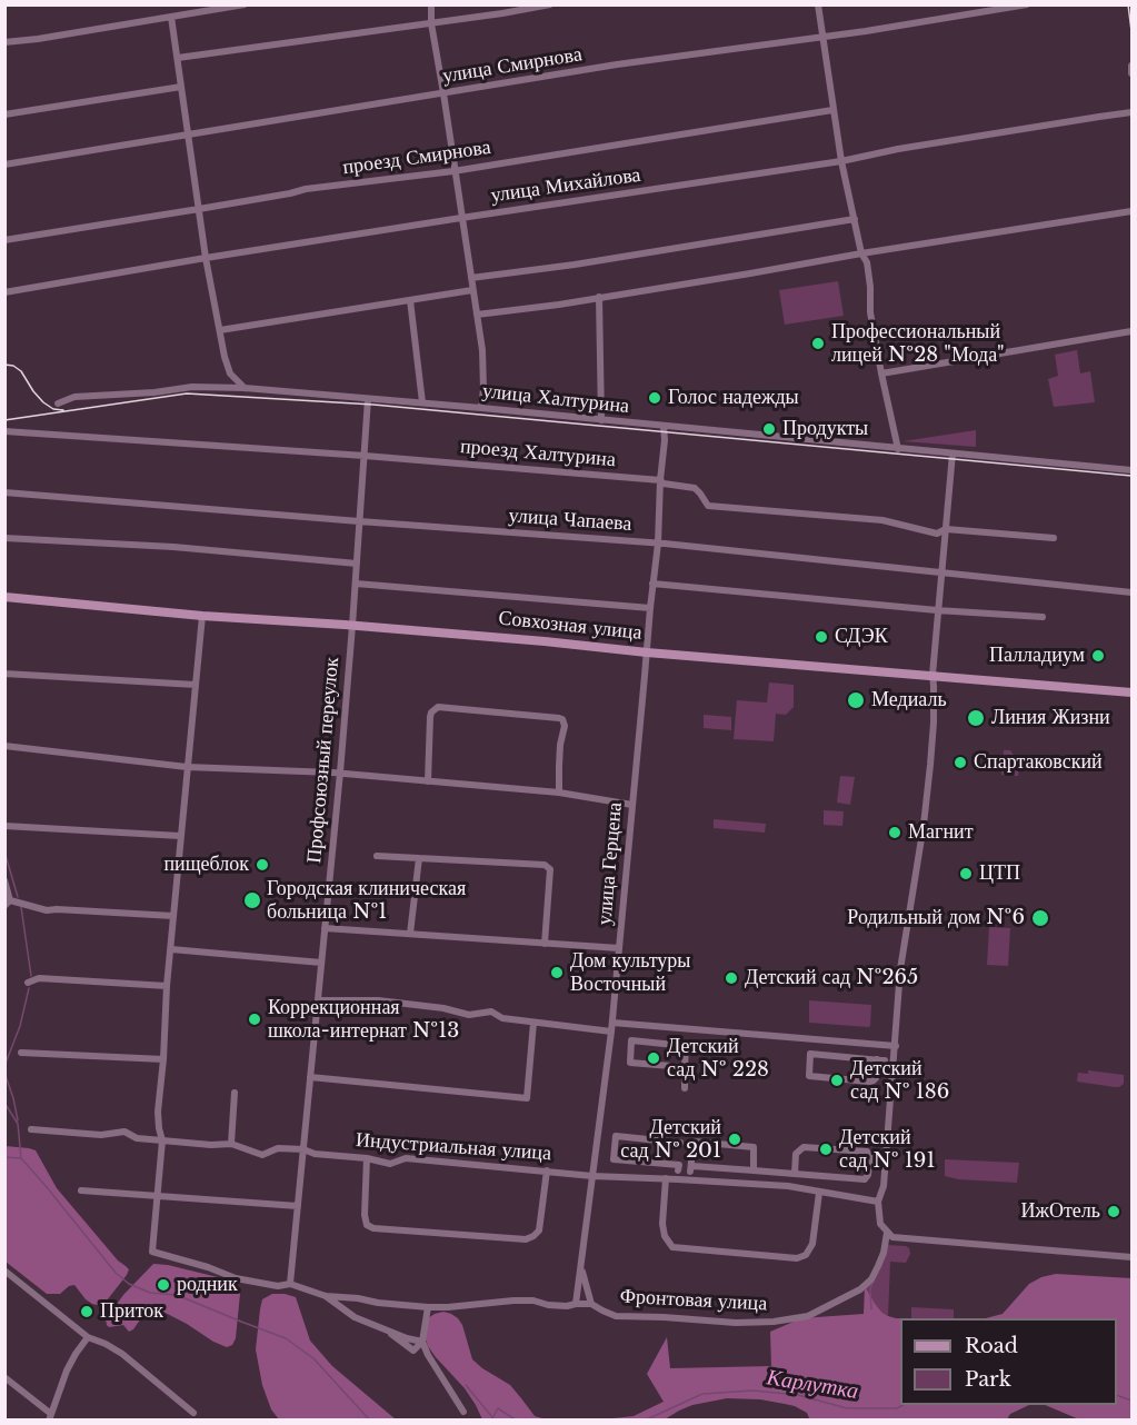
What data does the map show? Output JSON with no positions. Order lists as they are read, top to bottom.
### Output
{
  "streets": {
    "street": [
      "улица Смирнова",
      "проезд Смирнова",
      "улица Михайлова",
      "улица Халтурина",
      "проезд Халтурина",
      "улица Чапаева",
      "Совхозная улица",
      "Профсоюзный переулок",
      "улица Герцена",
      "Индустриальная улица",
      "Фронтовая улица"
    ]
  },
  "crossings": [
    ["улица Халтурина", "Профсоюзный переулок"],
    ["улица Халтурина", "улица Герцена"],
    ["проезд Халтурина", "Профсоюзный переулок"],
    ["проезд Халтурина", "улица Герцена"],
    ["улица Чапаева", "Профсоюзный переулок"],
    ["улица Чапаева", "улица Герцена"],
    ["Совхозная улица", "Профсоюзный переулок"],
    ["Совхозная улица", "улица Герцена"],
    ["Профсоюзный переулок", "Индустриальная улица"],
    ["Профсоюзный переулок", "Фронтовая улица"],
    ["улица Герцена", "Индустриальная улица"],
    ["улица Герцена", "Фронтовая улица"]
  ],
  "water": ["Карлутка"],
  "places": [
    "Профессиональный лицей №28 \"Мода\"",
    "Голос надежды",
    "Продукты",
    "СДЭК",
    "Палладиум",
    "Медиаль",
    "Линия Жизни",
    "Спартаковский",
    "Магнит",
    "пищеблок",
    "ЦТП",
    "Городская клиническая больница №1",
    "Родильный дом №6",
    "Дом культуры Восточный",
    "Детский сад №265",
    "Коррекционная школа-интернат №13",
    "Детский сад № 228",
    "Детский сад № 186",
    "Детский сад № 201",
    "Детский сад № 191",
    "ИжОтель",
    "родник",
    "Приток"
  ],
  "legend": ["Road", "Park"]
}
